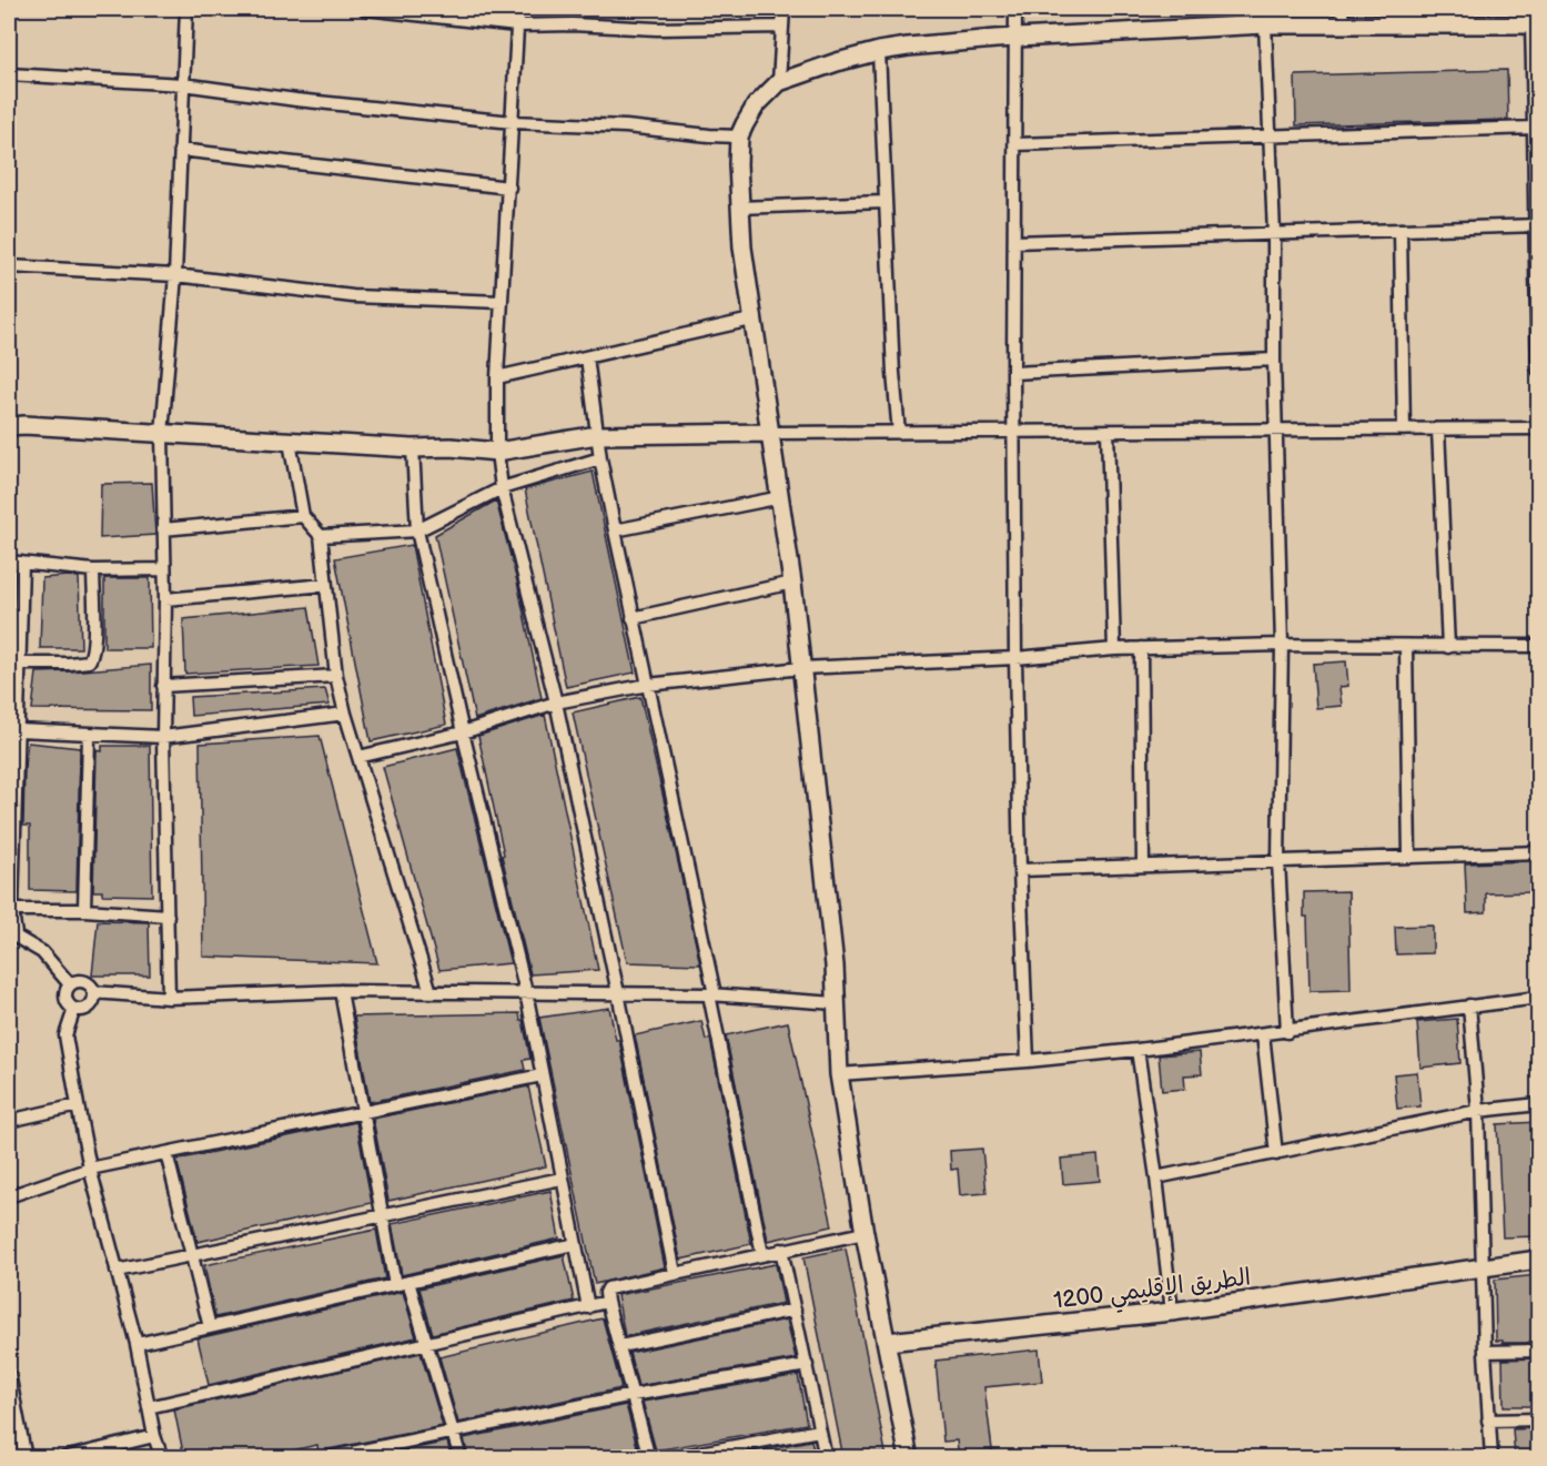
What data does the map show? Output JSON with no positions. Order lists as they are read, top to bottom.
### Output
{
  "streets": {
    "street": ["الطريق الإقليمي 1200"]
  }
}
